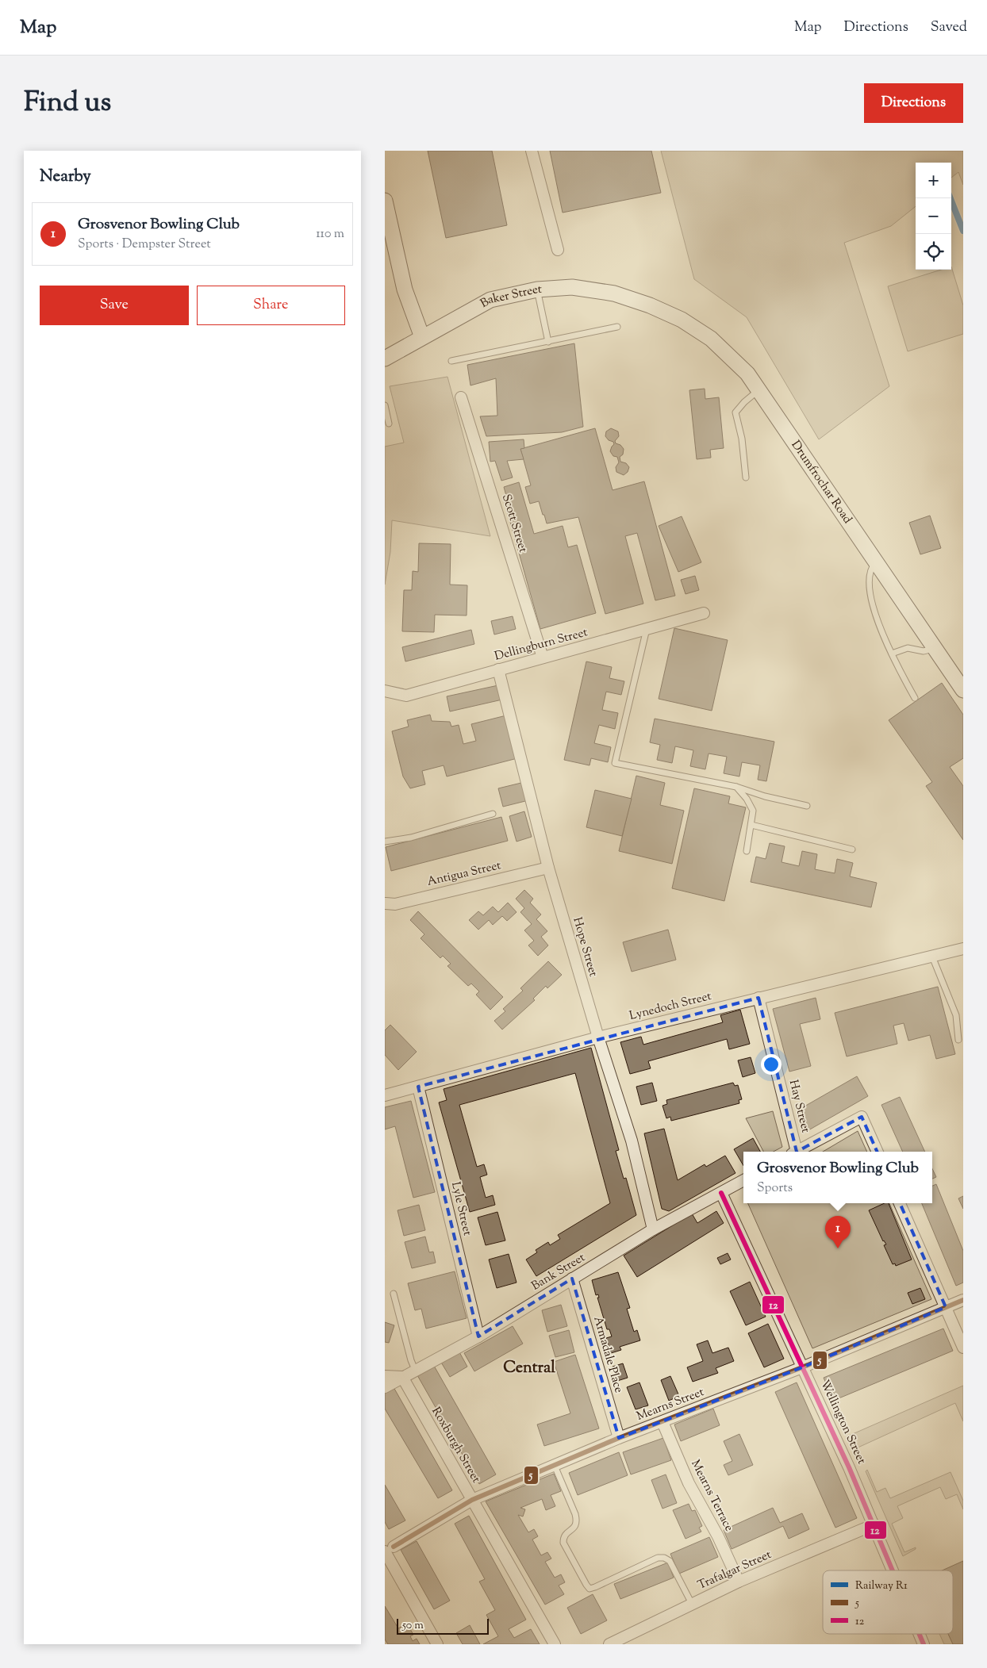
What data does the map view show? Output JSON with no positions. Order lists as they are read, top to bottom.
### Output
{
  "streets": {
    "main road": ["Baker Street", "Drumfrochar Road"],
    "street": [
      "Scott Street",
      "Dellingburn Street",
      "Antigua Street",
      "Hope Street",
      "Lynedoch Street",
      "Hay Street",
      "Lyle Street",
      "Bank Street",
      "Armadale Place",
      "Mearns Street",
      "Wellington Street",
      "Roxburgh Street",
      "Mearns Terrace",
      "Trafalgar Street"
    ]
  },
  "crossings": [
    ["Baker Street", "Drumfrochar Road"],
    ["Scott Street", "Dellingburn Street"],
    ["Dellingburn Street", "Hope Street"],
    ["Antigua Street", "Hope Street"],
    ["Hope Street", "Lynedoch Street"],
    ["Hope Street", "Bank Street"],
    ["Lynedoch Street", "Hay Street"],
    ["Lynedoch Street", "Lyle Street"],
    ["Lyle Street", "Bank Street"],
    ["Bank Street", "Armadale Place"],
    ["Bank Street", "Wellington Street"],
    ["Bank Street", "Roxburgh Street"],
    ["Armadale Place", "Mearns Street"],
    ["Mearns Street", "Wellington Street"],
    ["Mearns Street", "Roxburgh Street"],
    ["Mearns Street", "Mearns Terrace"],
    ["Wellington Street", "Trafalgar Street"],
    ["Mearns Terrace", "Trafalgar Street"]
  ],
  "districts": ["Central"],
  "lines": ["rail line R1", "transit line 12", "transit line 5"],
  "legend": ["Railway R1", "5", "12"],
  "scale_bar": "50 m",
  "page": {
    "header": "Map",
    "nav": ["Map", "Directions", "Saved"],
    "title": "Find us",
    "buttons": [
      "Directions",
      ["Save", "Share"]
    ],
    "heading": "Nearby",
    "map_buttons": ["+", "−"],
    "list": [
      {
        "mark": "1",
        "name": "Grosvenor Bowling Club",
        "note": "Sports · Dempster Street",
        "value": "110 m"
      }
    ],
    "popup": ["Grosvenor Bowling Club", "Sports"],
    "pins": "1",
    "scale": "50 m"
  }
}
